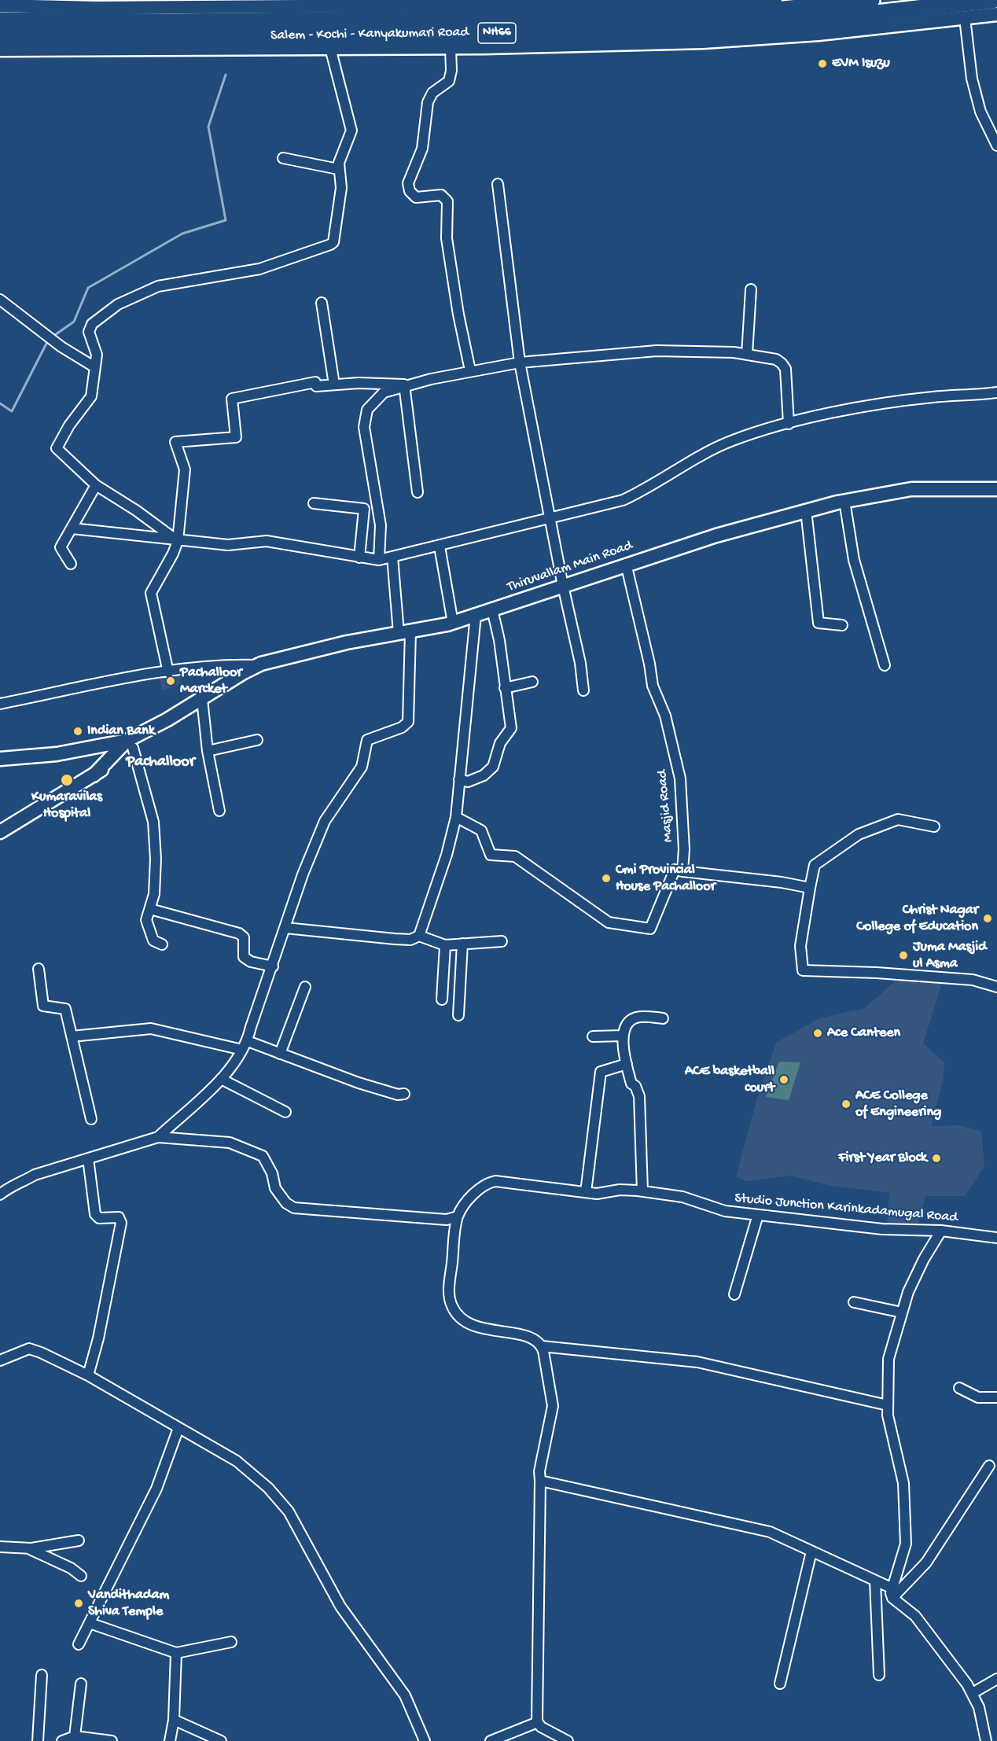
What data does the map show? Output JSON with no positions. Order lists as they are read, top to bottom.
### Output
{
  "streets": {
    "highway": ["NH66", "Salem - Kochi - Kanyakumari Road"],
    "street": ["Thiruvallam Main Road", "Masjid Road", "Studio Junction Karinkadamugal Road"]
  },
  "crossings": [
    ["Thiruvallam Main Road", "Masjid Road"]
  ],
  "districts": ["Pachalloor"],
  "places": [
    "EVM Isuzu",
    "Pachalloor Marcket",
    "Indian Bank",
    "Kumaravilas Hospital",
    "Cmi Provincial House Pachalloor",
    "Christ Nagar College of Education",
    "Juma Masjid ul Asma",
    "Ace Canteen",
    "ACE basketball court",
    "ACE College of Engineering",
    "First Year Block",
    "Vandithadam Shiva Temple"
  ]
}
